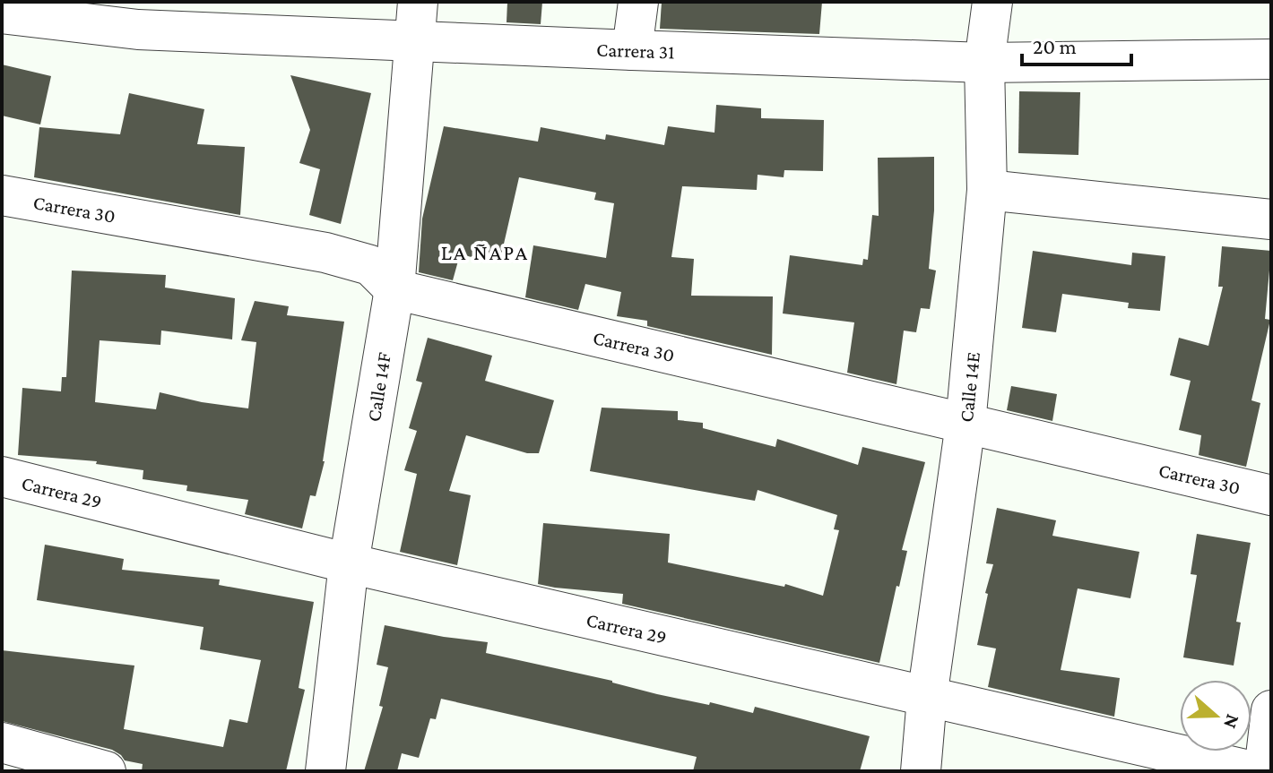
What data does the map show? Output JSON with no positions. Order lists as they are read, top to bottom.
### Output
{
  "streets": {
    "street": [
      "Carrera 31",
      "Carrera 30",
      "Calle 14F",
      "Calle 14E",
      "Carrera 29"
    ]
  },
  "crossings": [
    ["Carrera 31", "Calle 14F"],
    ["Carrera 31", "Calle 14E"],
    ["Carrera 30", "Calle 14F"],
    ["Carrera 30", "Calle 14E"],
    ["Calle 14F", "Carrera 29"],
    ["Calle 14E", "Carrera 29"]
  ],
  "districts": ["LA ÑAPA"],
  "scale_bar": "20 m",
  "north": "right"
}
